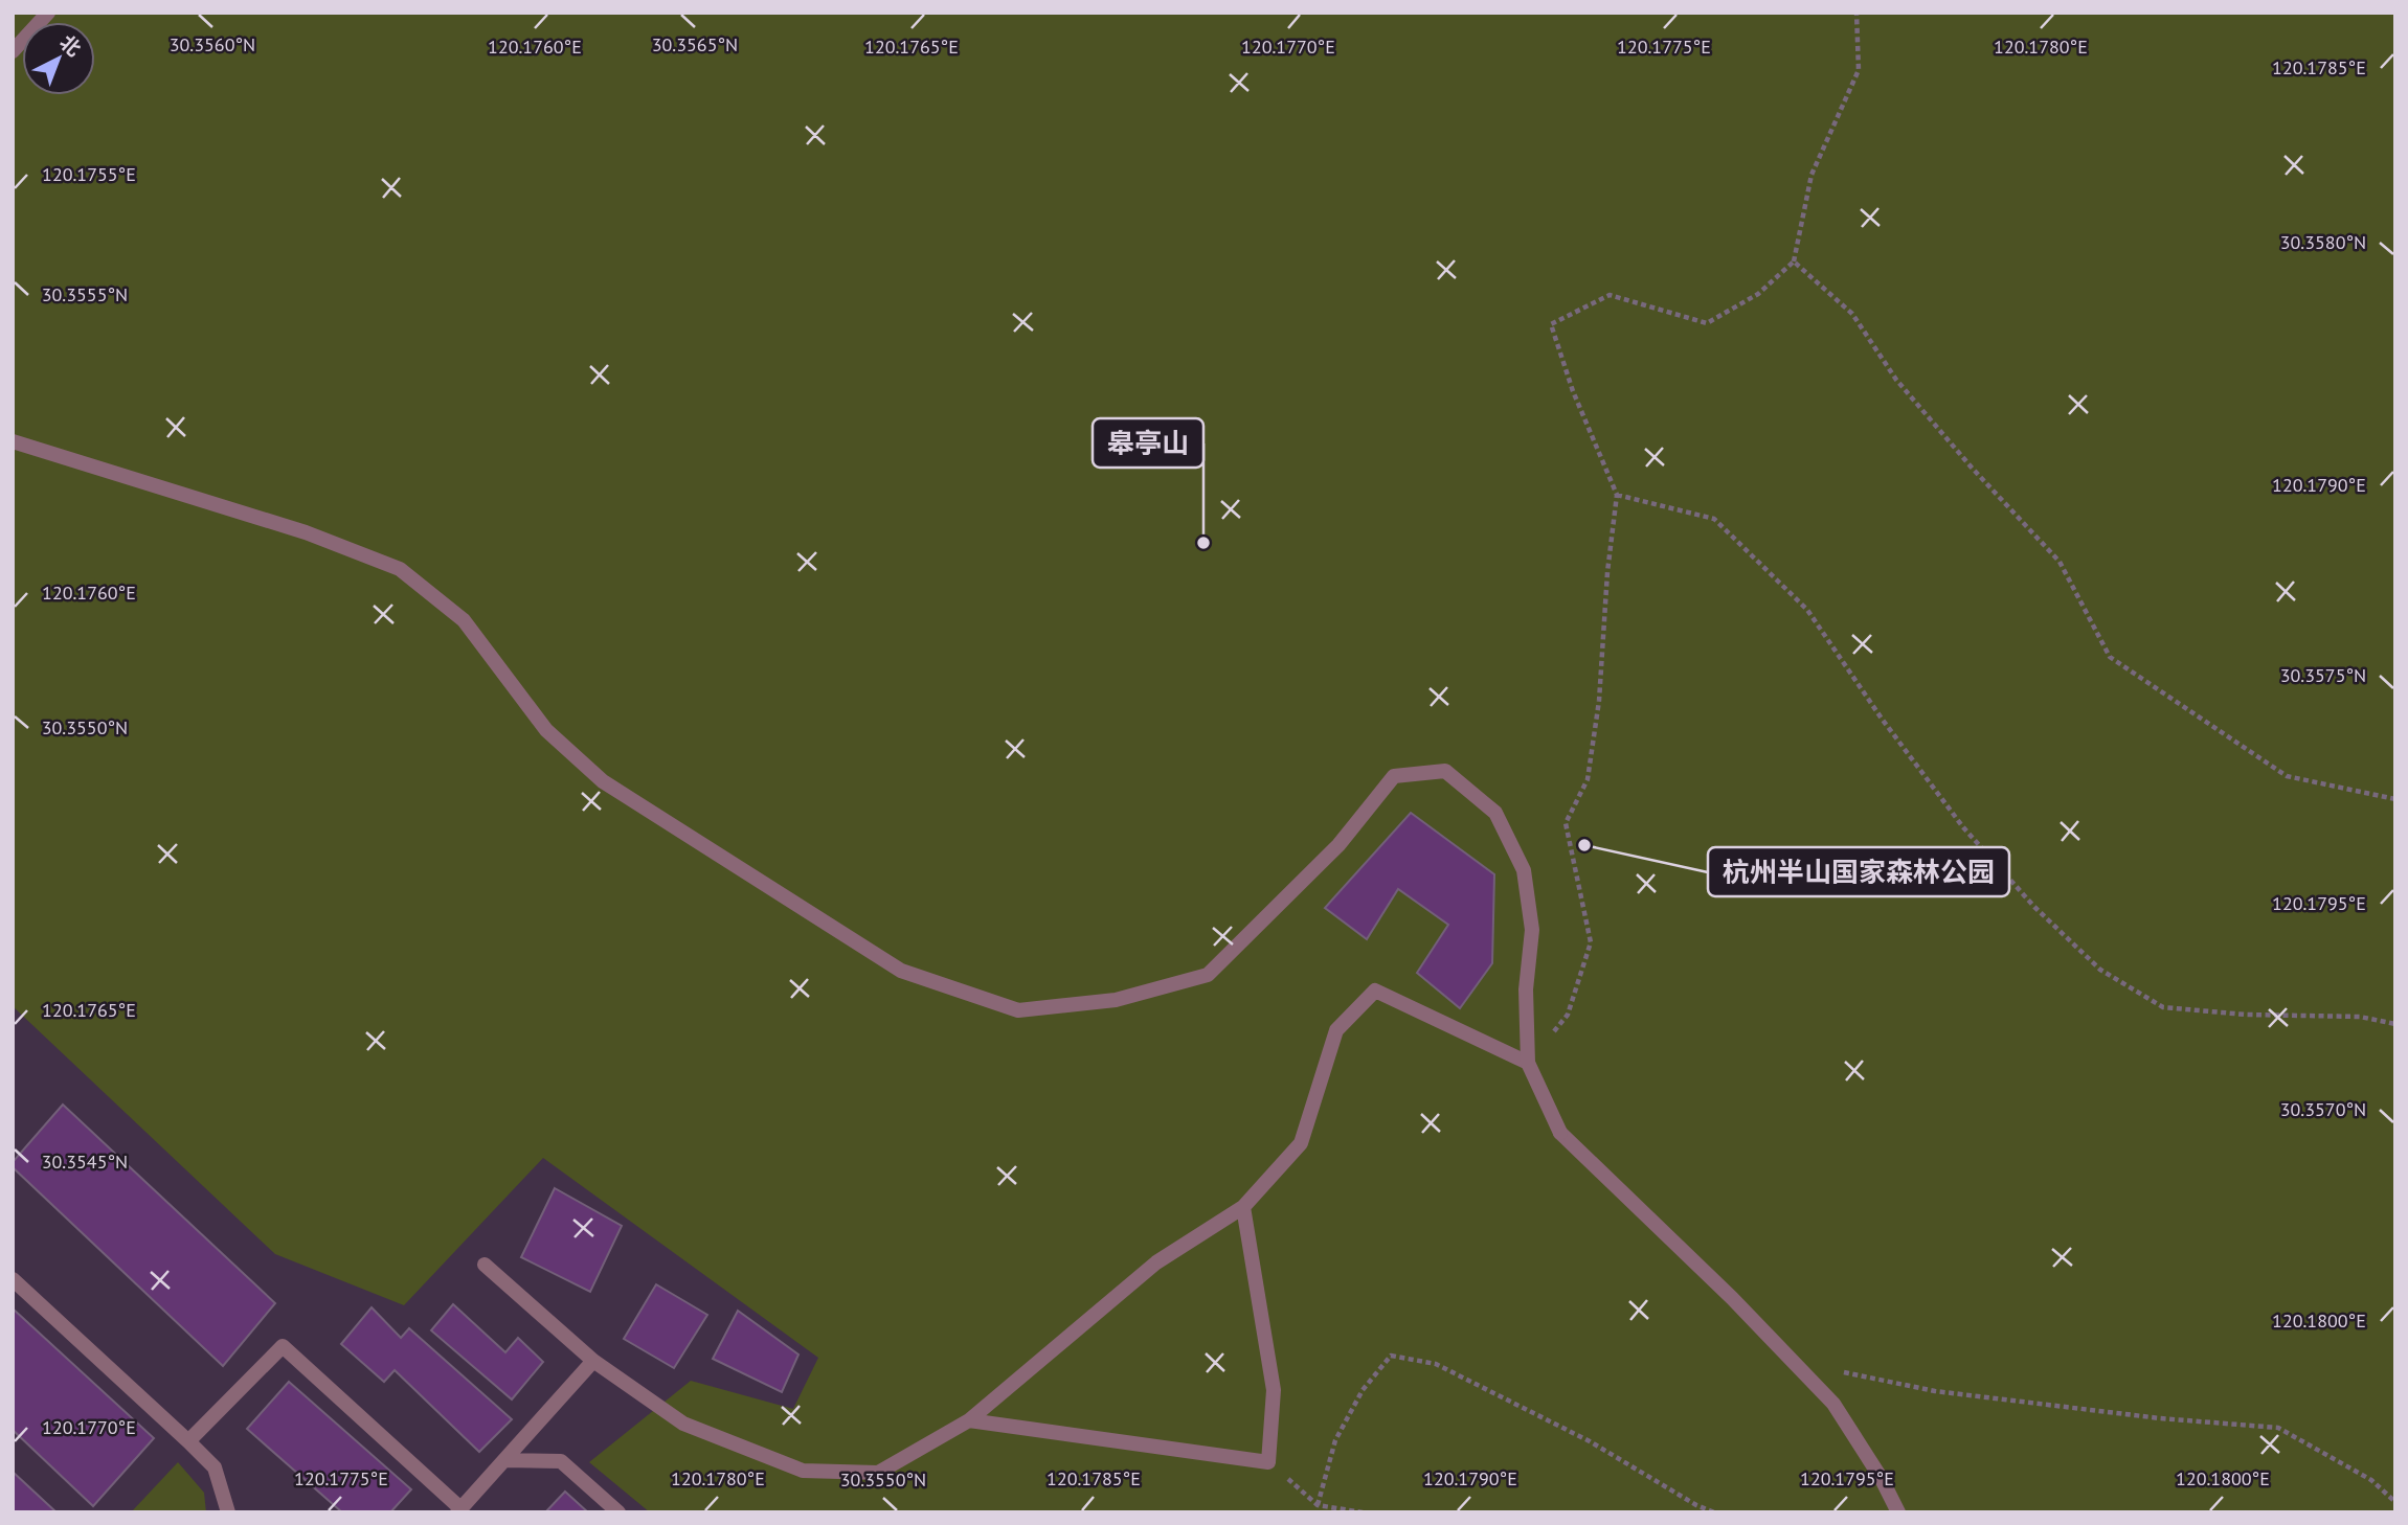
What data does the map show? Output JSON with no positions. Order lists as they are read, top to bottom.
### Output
{
  "places": ["皋亭山", "杭州半山国家森林公园"],
  "north": "top right",
  "coordinates": [
    "30.3560°N",
    "30.3565°N",
    "120.1760°E",
    "120.1765°E",
    "120.1770°E",
    "120.1775°E",
    "120.1780°E",
    "120.1785°E",
    "120.1755°E",
    "30.3580°N",
    "30.3555°N",
    "120.1790°E",
    "30.3575°N",
    "30.3550°N",
    "120.1795°E",
    "30.3570°N",
    "30.3545°N",
    "120.1800°E"
  ]
}
